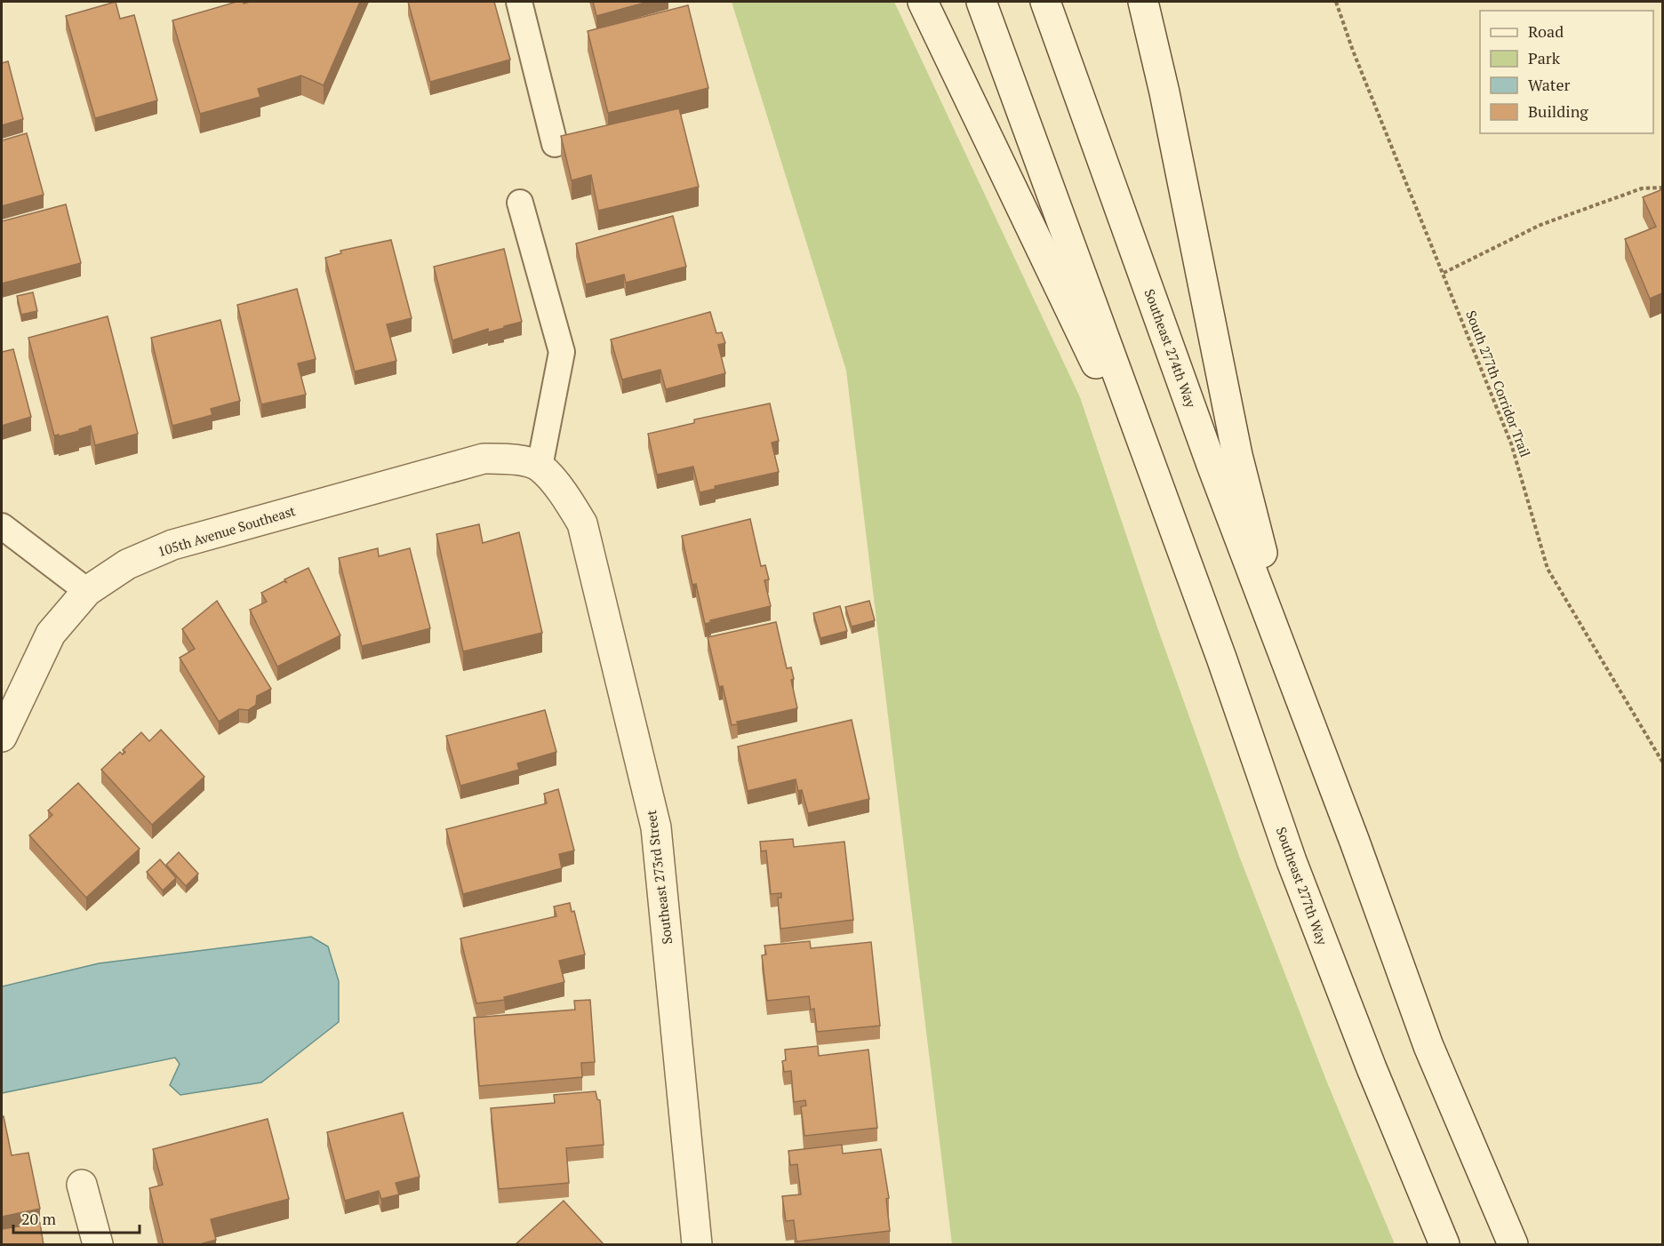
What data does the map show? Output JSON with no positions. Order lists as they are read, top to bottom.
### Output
{
  "streets": {
    "main road": [
      "Southeast 274th Way",
      "105th Avenue Southeast",
      "Southeast 273rd Street",
      "Southeast 277th Way"
    ],
    "path": ["South 277th Corridor Trail"]
  },
  "crossings": [
    ["105th Avenue Southeast", "Southeast 273rd Street"]
  ],
  "legend": [
    "Road",
    "Park",
    "Water",
    "Building"
  ],
  "scale_bar": "20 m"
}
